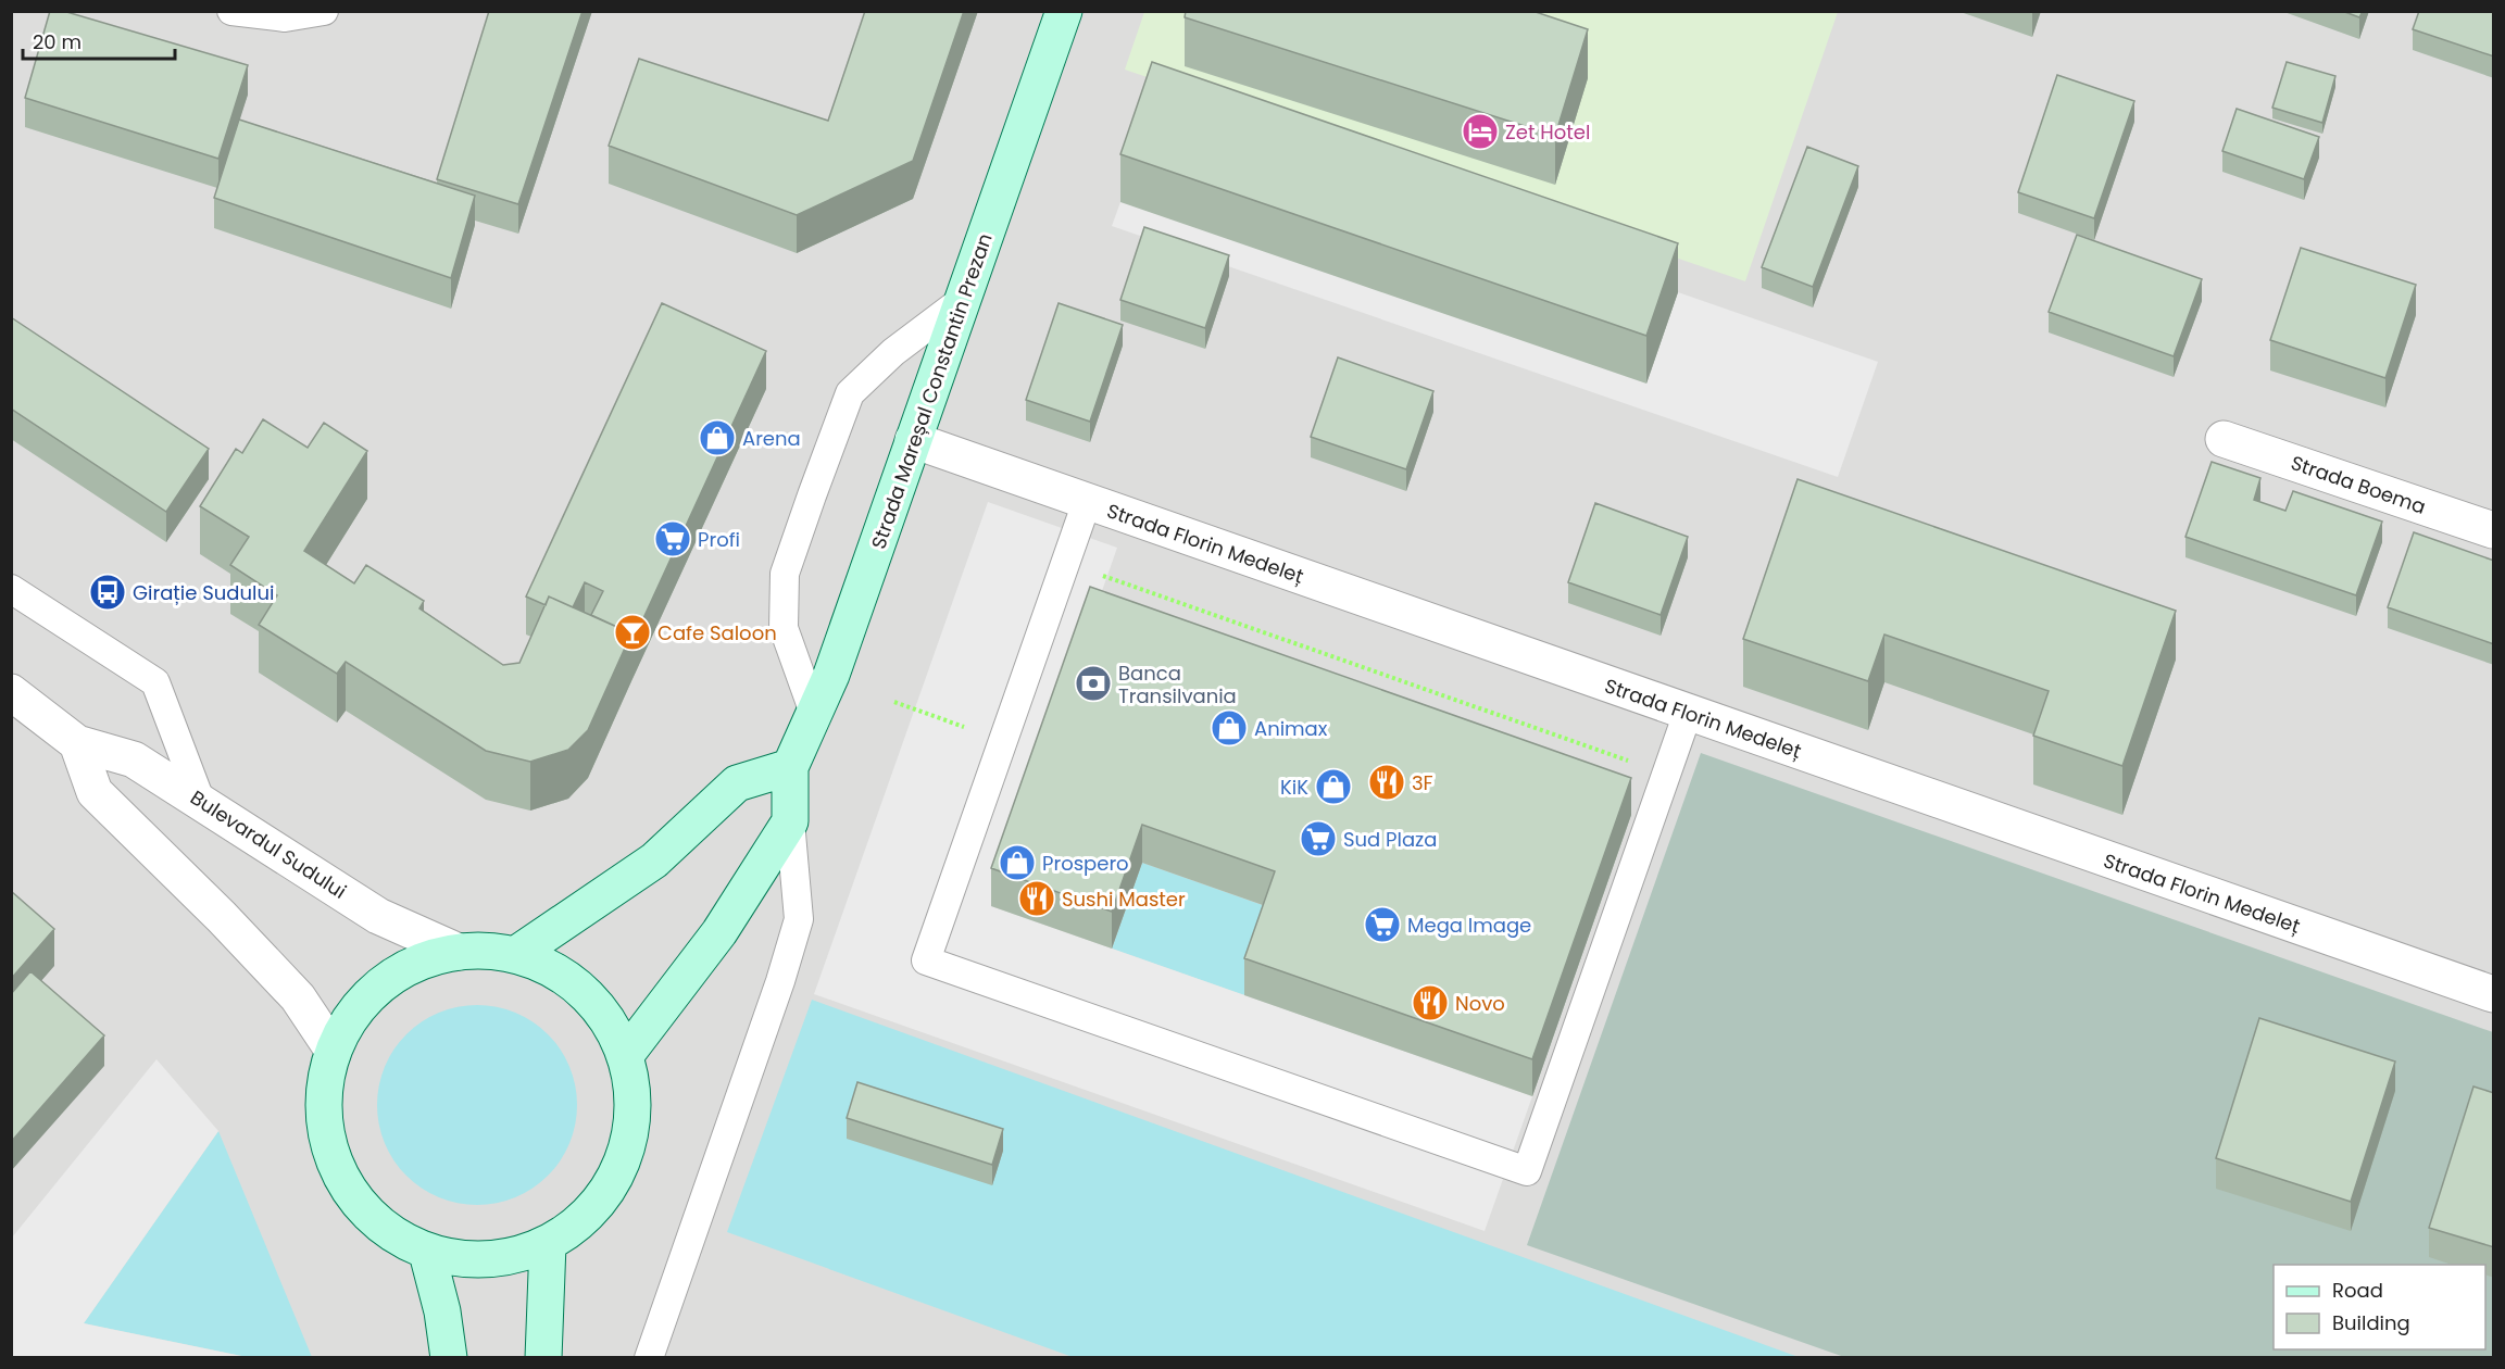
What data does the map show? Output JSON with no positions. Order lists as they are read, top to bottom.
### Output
{
  "streets": {
    "main road": ["Strada Mareșal Constantin Prezan"],
    "street": ["Strada Boema", "Strada Florin Medeleț", "Bulevardul Sudului"]
  },
  "crossings": [
    ["Strada Mareșal Constantin Prezan", "Strada Florin Medeleț"]
  ],
  "places": {
    "hotel": ["Zet Hotel"],
    "shop": [
      "Arena",
      "Animax",
      "KiK",
      "Prospero"
    ],
    "supermarket": ["Profi", "Sud Plaza", "Mega Image"],
    "bus stop": ["Girație Sudului"],
    "bar": ["Cafe Saloon"],
    "bank": ["Banca Transilvania"],
    "restaurant": ["3F", "Sushi Master", "Novo"]
  },
  "legend": ["Road", "Building"],
  "scale_bar": "20 m"
}
